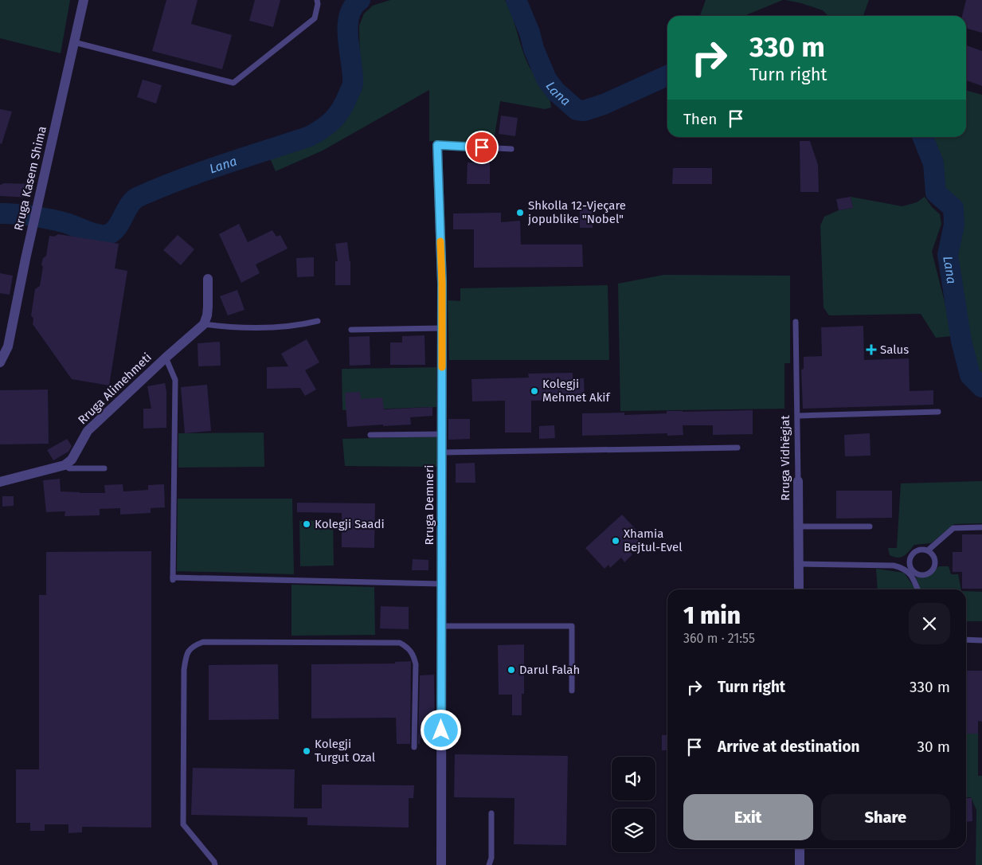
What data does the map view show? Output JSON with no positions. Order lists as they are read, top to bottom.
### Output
{
  "streets": {
    "street": [
      "Rruga Kasem Shima",
      "Rruga Alimehmeti",
      "Rruga Vidhëgjat",
      "Rruga Demneri"
    ]
  },
  "water": ["Lana"],
  "places": {
    "other": [
      "Shkolla 12-Vjeçare jopublike \"Nobel\"",
      "Kolegji Mehmet Akif",
      "Kolegji Saadi",
      "Xhamia Bejtul-Evel",
      "Darul Falah",
      "Kolegji Turgut Ozal"
    ],
    "health": ["Salus"]
  },
  "page": {
    "turn": ["330 m", "Turn right"],
    "then": "Then",
    "heading": ["1 min", "360 m · 21:55"],
    "list": [
      {
        "name": "Turn right",
        "value": "330 m"
      },
      {
        "name": "Arrive at destination",
        "value": "30 m"
      }
    ],
    "buttons": ["Exit", "Share"]
  }
}
